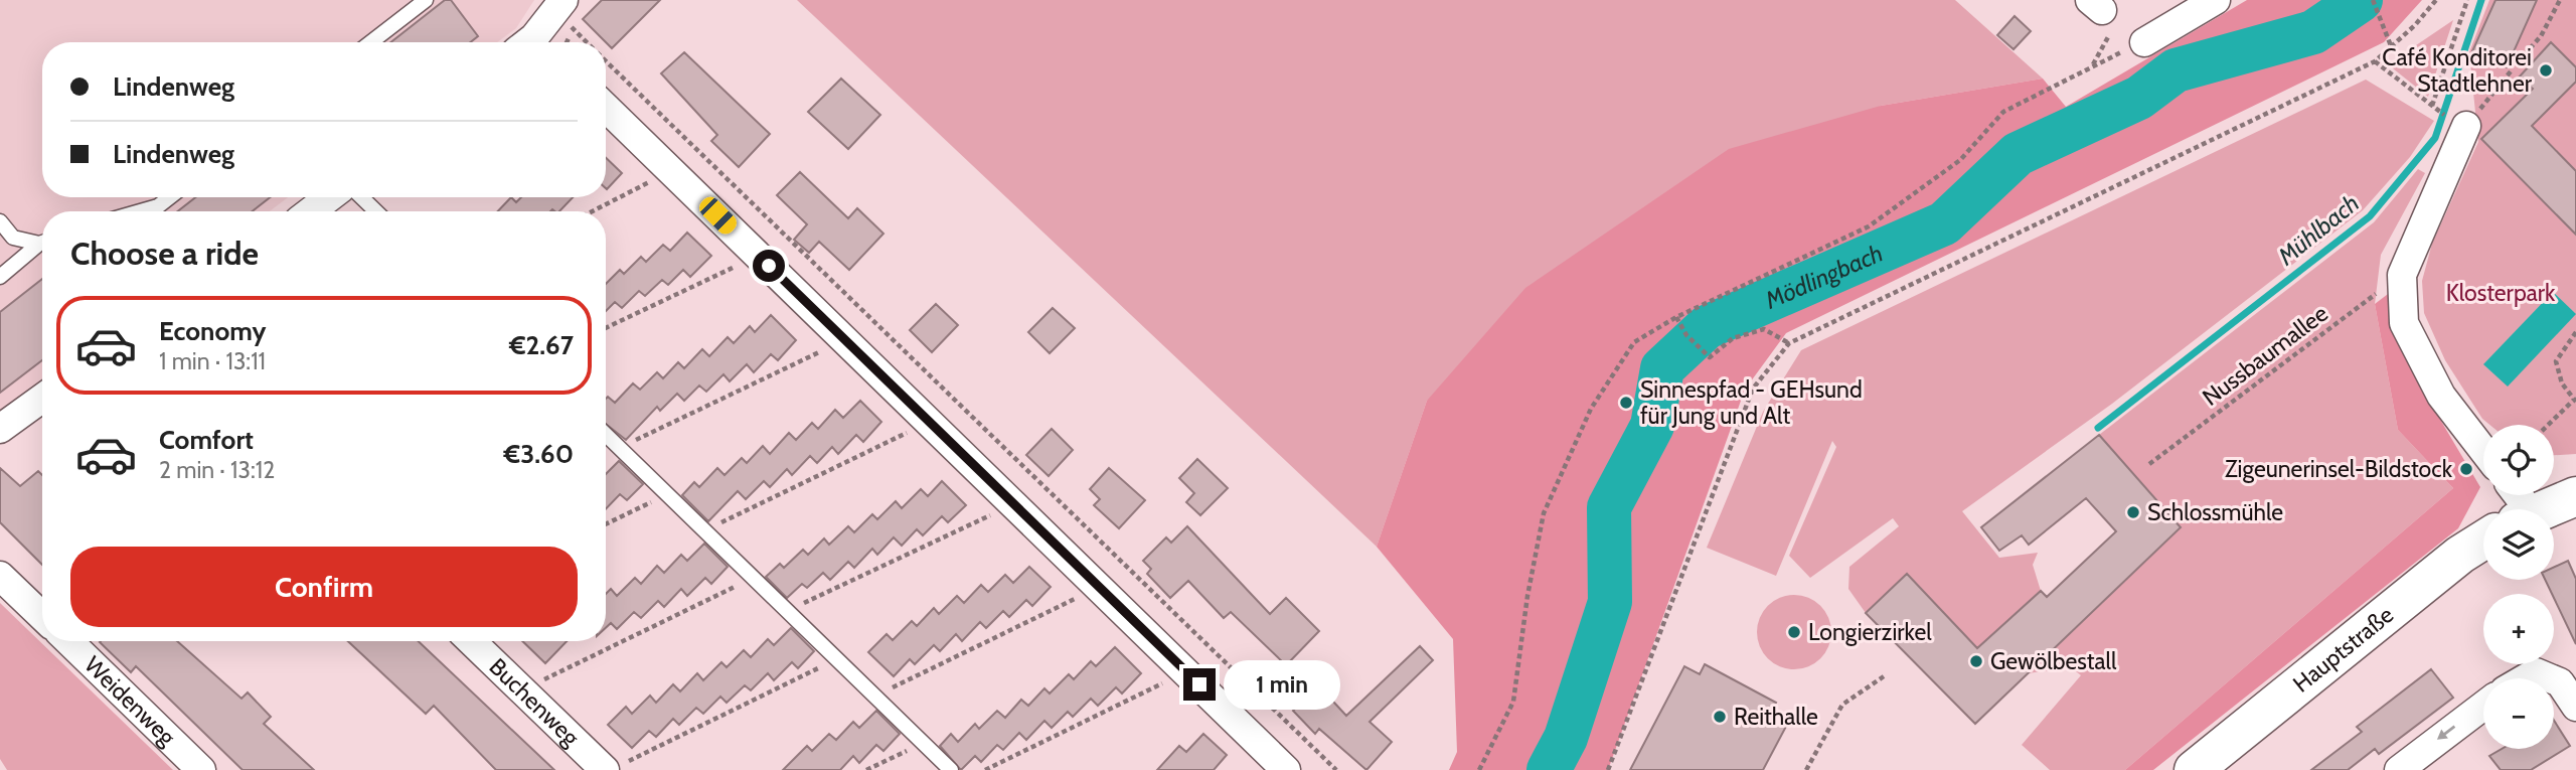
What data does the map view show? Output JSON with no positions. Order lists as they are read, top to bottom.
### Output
{
  "streets": {
    "street": ["Hauptstraße", "Weidenweg", "Buchenweg"],
    "path": ["Nussbaumallee"]
  },
  "water": ["Mühlbach", "Mödlingbach"],
  "parks": ["Klosterpark"],
  "places": [
    "Café Konditorei Stadtlehner",
    "Sinnespfad - GEHsund für Jung und Alt",
    "Zigeunerinsel-Bildstock",
    "Schlossmühle",
    "Longierzirkel",
    "Gewölbestall",
    "Reithalle"
  ],
  "page": {
    "banner": ["Lindenweg", "Lindenweg"],
    "heading": "Choose a ride",
    "list": [
      {
        "name": "Economy",
        "note": "1 min · 13:11",
        "value": "€2.67"
      },
      {
        "name": "Comfort",
        "note": "2 min · 13:12",
        "value": "€3.60"
      }
    ],
    "map_buttons": ["+", "−"],
    "buttons": "Confirm",
    "bubble": "1 min"
  }
}
